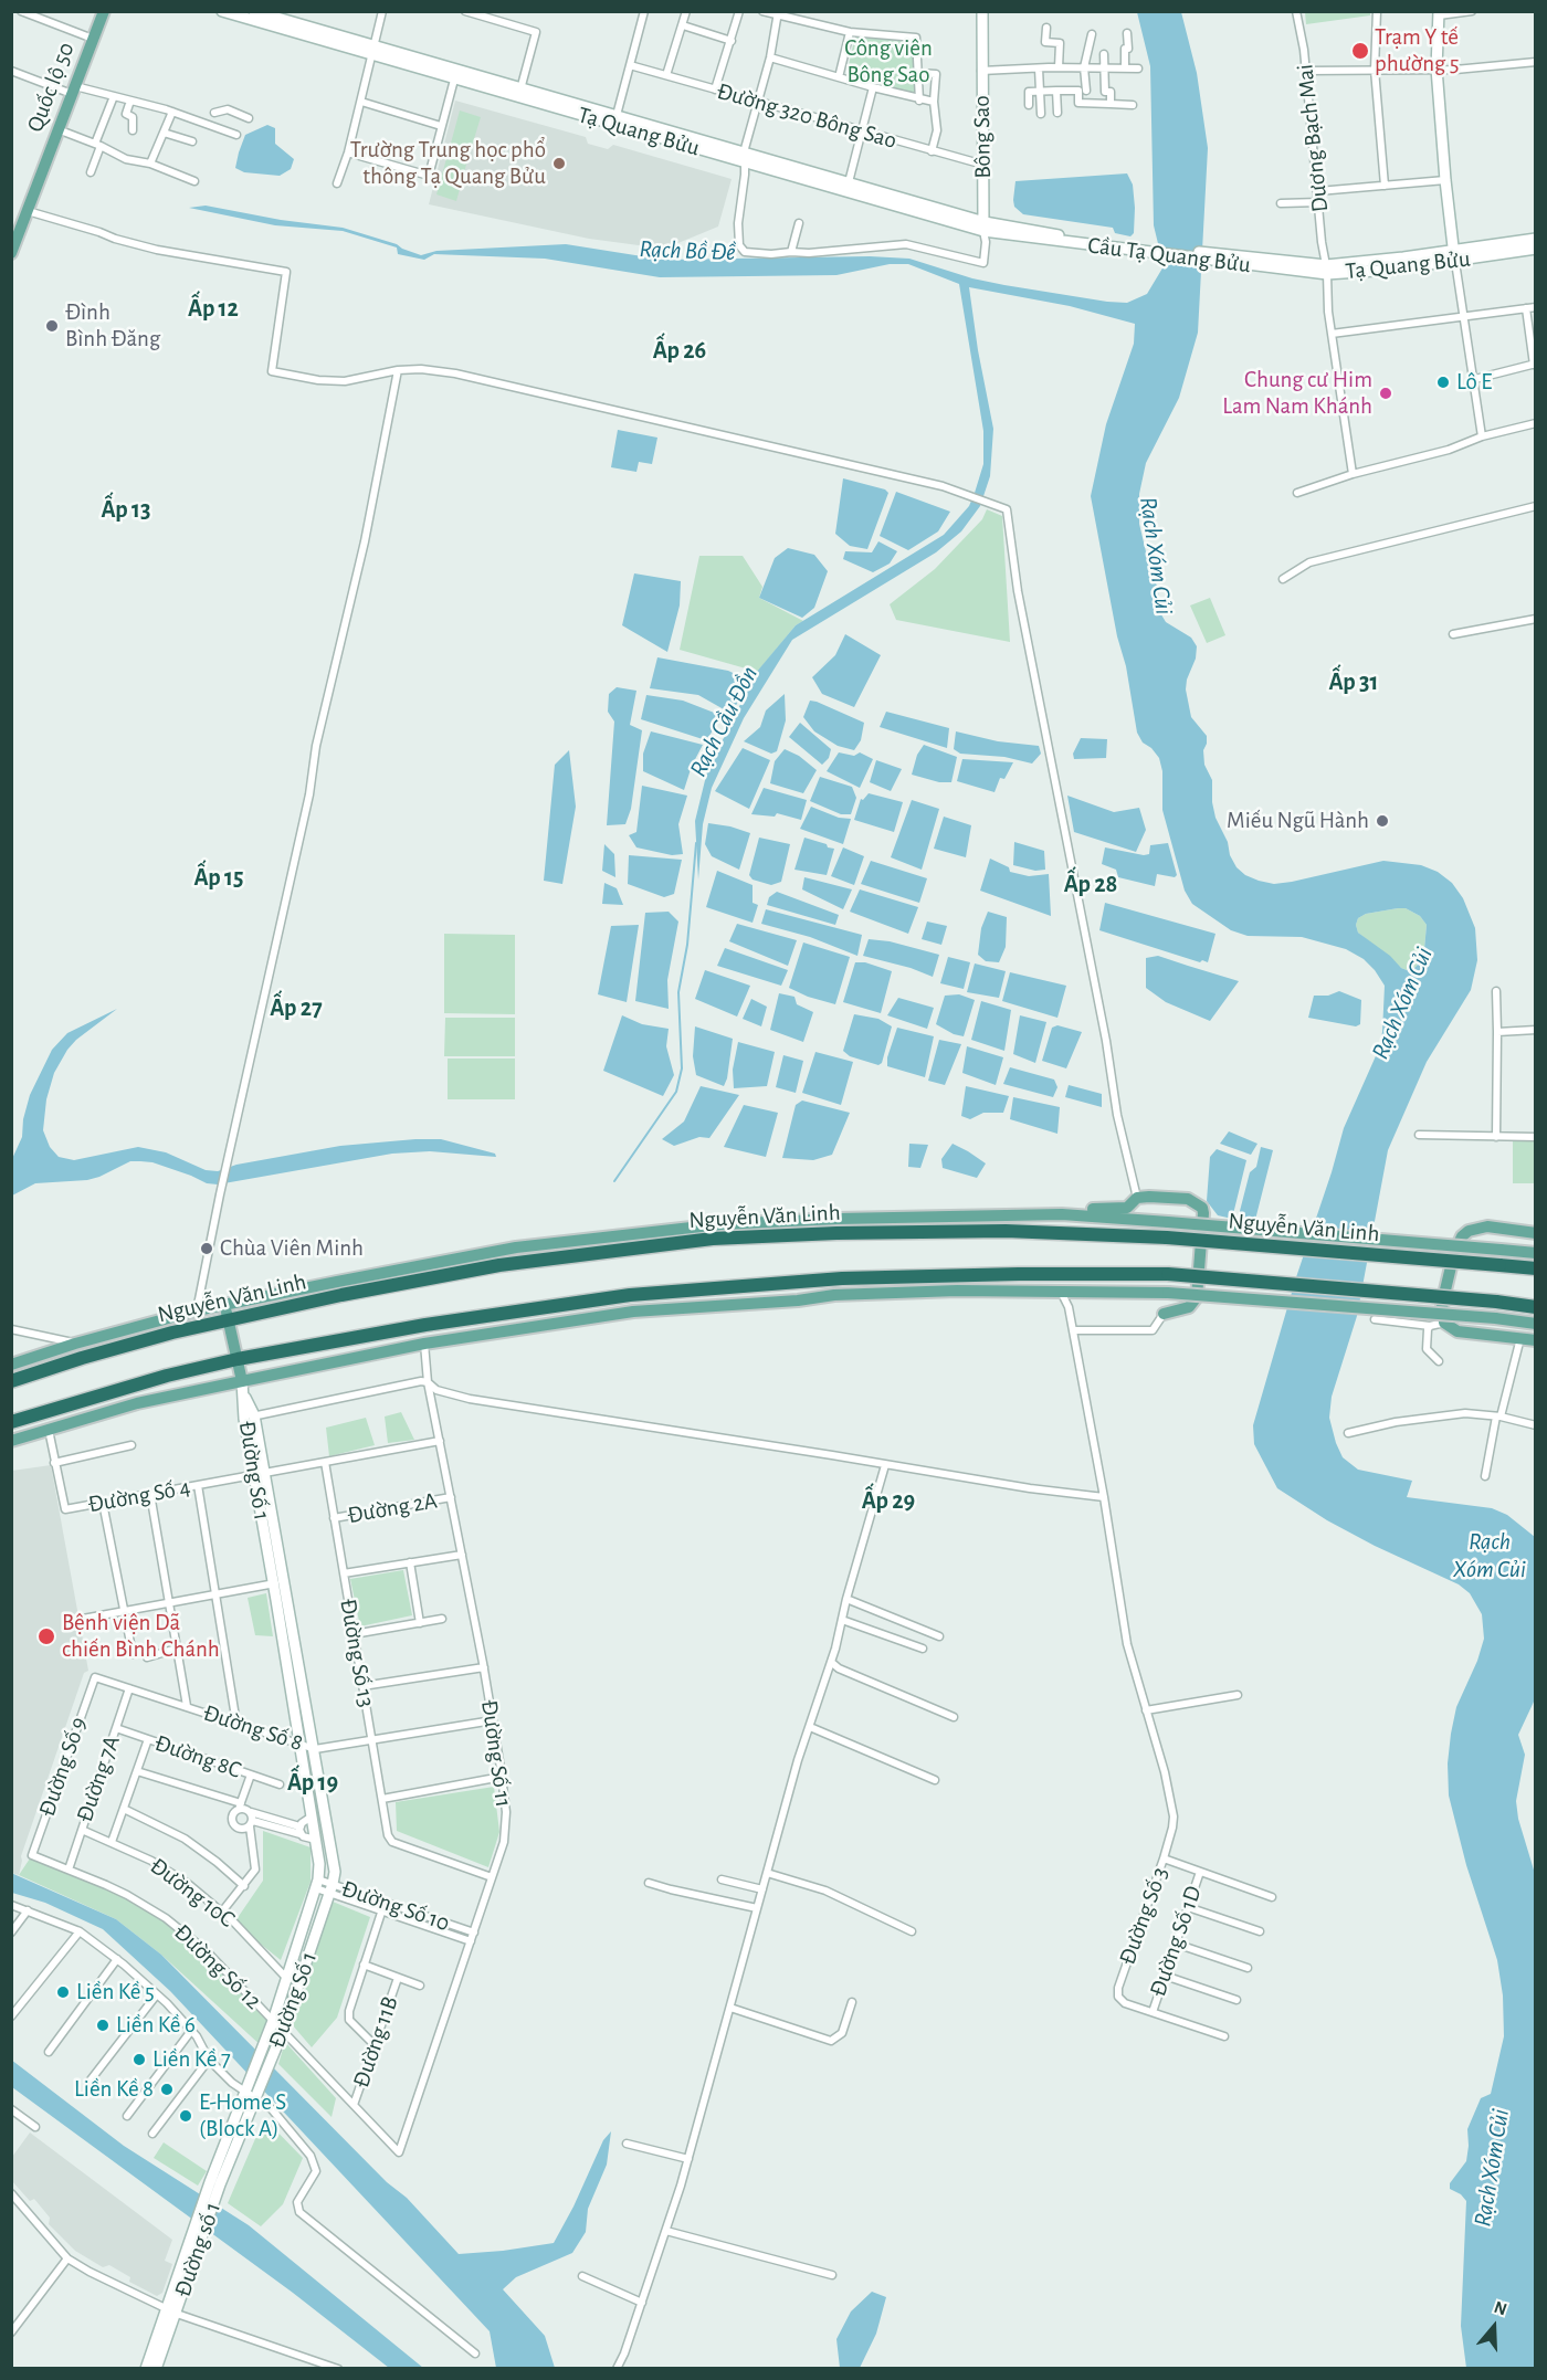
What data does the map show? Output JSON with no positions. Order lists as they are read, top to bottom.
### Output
{
  "streets": {
    "highway": ["Nguyễn Văn Linh"],
    "main road": ["Quốc lộ 50"],
    "street": [
      "Đường 320 Bông Sao",
      "Tạ Quang Bửu",
      "Bông Sao",
      "Dương Bạch Mai",
      "Cầu Tạ Quang Bửu",
      "Đường Số 1",
      "Đường Số 4",
      "Đường 2A",
      "Đường Số 13",
      "Đường Số 8",
      "Đường Số 11",
      "Đường 8C",
      "Đường Số 9",
      "Đường 7A",
      "Đường 10C",
      "Đường Số 10",
      "Đường Số 3",
      "Đường Số 1D",
      "Đường Số 12",
      "Đường 11B",
      "Đường số 1"
    ]
  },
  "crossings": [
    ["Đường 320 Bông Sao", "Bông Sao"],
    ["Tạ Quang Bửu", "Bông Sao"],
    ["Tạ Quang Bửu", "Dương Bạch Mai"],
    ["Tạ Quang Bửu", "Cầu Tạ Quang Bửu"],
    ["Đường Số 1", "Đường Số 4"],
    ["Đường Số 1", "Đường Số 8"],
    ["Đường Số 1", "Đường 10C"],
    ["Đường Số 1", "Đường Số 10"],
    ["Đường Số 1", "Đường Số 12"],
    ["Đường Số 1", "Đường số 1"],
    ["Đường Số 4", "Đường Số 13"],
    ["Đường Số 4", "Đường Số 11"],
    ["Đường 2A", "Đường Số 13"],
    ["Đường 2A", "Đường Số 11"],
    ["Đường Số 13", "Đường Số 8"],
    ["Đường Số 13", "Đường Số 11"],
    ["Đường Số 8", "Đường Số 11"],
    ["Đường Số 8", "Đường Số 9"],
    ["Đường Số 8", "Đường 7A"],
    ["Đường Số 11", "Đường Số 10"],
    ["Đường Số 11", "Đường Số 12"],
    ["Đường 8C", "Đường 7A"],
    ["Đường Số 9", "Đường Số 12"],
    ["Đường 7A", "Đường 10C"],
    ["Đường 7A", "Đường Số 12"],
    ["Đường Số 3", "Đường Số 1D"],
    ["Đường Số 12", "Đường 11B"]
  ],
  "districts": [
    "Ấp 12",
    "Ấp 26",
    "Ấp 13",
    "Ấp 31",
    "Ấp 15",
    "Ấp 28",
    "Ấp 27",
    "Ấp 29",
    "Ấp 19"
  ],
  "water": ["Rạch Bồ Đề", "Rạch Xóm Củi", "Rạch Cầu Đồn"],
  "parks": ["Công viên Bông Sao"],
  "places": [
    "Trạm Y tế phường 5",
    "Trường Trung học phổ thông Tạ Quang Bửu",
    "Đình Bình Đăng",
    "Lô E",
    "Chung cư Him Lam Nam Khánh",
    "Miếu Ngũ Hành",
    "Chùa Viên Minh",
    "Bệnh viện Dã chiến Bình Chánh",
    "Liền Kề 5",
    "Liền Kề 6",
    "Liền Kề 7",
    "Liền Kề 8",
    "E-Home S (Block A)"
  ],
  "north": "top"
}
